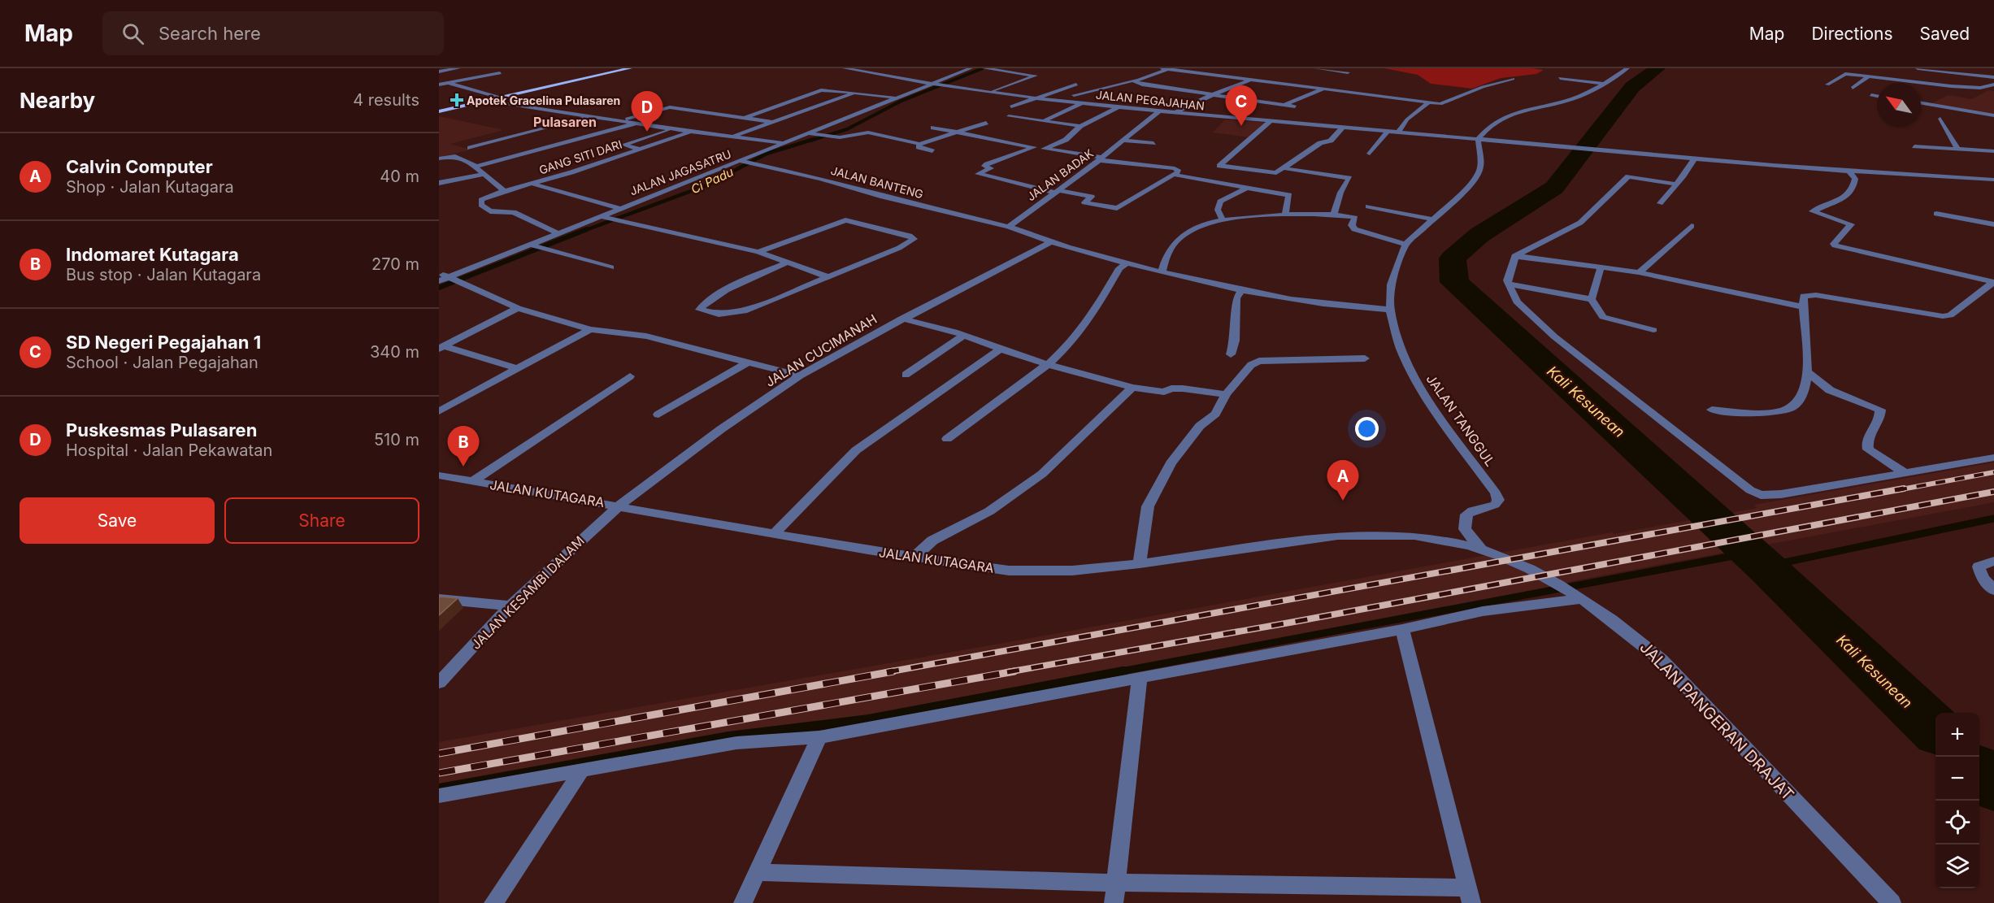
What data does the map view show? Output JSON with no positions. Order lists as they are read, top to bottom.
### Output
{
  "streets": {
    "street": [
      "JALAN PEGAJAHAN",
      "GANG SITI DARI",
      "JALAN JAGASATRU",
      "JALAN BADAK",
      "JALAN BANTENG",
      "JALAN CUCIMANAH",
      "JALAN TANGGUL",
      "JALAN KUTAGARA",
      "JALAN KESAMBI DALAM",
      "JALAN PANGERAN DRAJAT"
    ]
  },
  "crossings": [
    ["JALAN PEGAJAHAN", "JALAN JAGASATRU"],
    ["JALAN PEGAJAHAN", "JALAN BADAK"],
    ["JALAN PEGAJAHAN", "JALAN TANGGUL"],
    ["GANG SITI DARI", "JALAN JAGASATRU"],
    ["JALAN JAGASATRU", "JALAN BANTENG"],
    ["JALAN BADAK", "JALAN BANTENG"],
    ["JALAN CUCIMANAH", "JALAN KUTAGARA"],
    ["JALAN CUCIMANAH", "JALAN KESAMBI DALAM"],
    ["JALAN TANGGUL", "JALAN PANGERAN DRAJAT"],
    ["JALAN KUTAGARA", "JALAN KESAMBI DALAM"],
    ["JALAN KUTAGARA", "JALAN PANGERAN DRAJAT"]
  ],
  "districts": ["Pulasaren"],
  "water": ["Ci Padu", "Kali Kesunean"],
  "places": {
    "health": ["Apotek Gracelina Pulasaren"]
  },
  "north": "top left",
  "page": {
    "header": "Map",
    "search": "Search here",
    "nav": ["Map", "Directions", "Saved"],
    "heading": ["Nearby", "4 results"],
    "pins": [
      "C",
      "D",
      "B",
      "A"
    ],
    "list": [
      {
        "mark": "A",
        "name": "Calvin Computer",
        "note": "Shop · Jalan Kutagara",
        "value": "40 m"
      },
      {
        "mark": "B",
        "name": "Indomaret Kutagara",
        "note": "Bus stop · Jalan Kutagara",
        "value": "270 m"
      },
      {
        "mark": "C",
        "name": "SD Negeri Pegajahan 1",
        "note": "School · Jalan Pegajahan",
        "value": "340 m"
      },
      {
        "mark": "D",
        "name": "Puskesmas Pulasaren",
        "note": "Hospital · Jalan Pekawatan",
        "value": "510 m"
      }
    ],
    "buttons": ["Save", "Share"],
    "map_buttons": ["+", "−"]
  }
}
